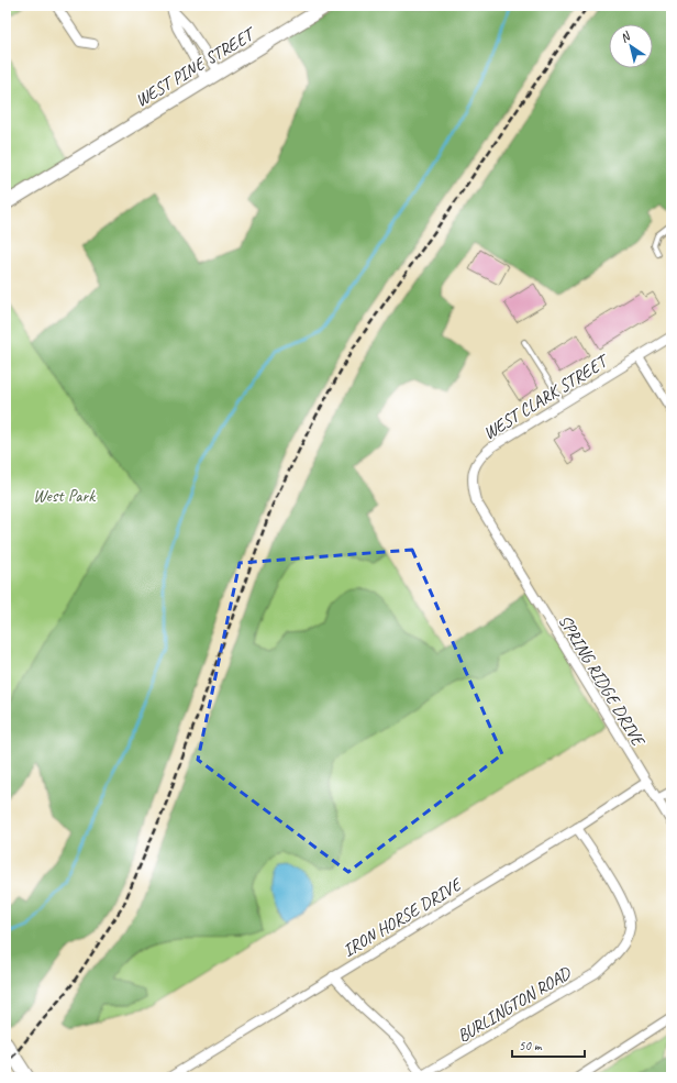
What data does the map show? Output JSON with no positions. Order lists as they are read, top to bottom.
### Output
{
  "streets": {
    "street": [
      "WEST PINE STREET",
      "WEST CLARK STREET",
      "SPRING RIDGE DRIVE",
      "IRON HORSE DRIVE",
      "BURLINGTON ROAD"
    ]
  },
  "crossings": [
    ["WEST CLARK STREET", "SPRING RIDGE DRIVE"],
    ["SPRING RIDGE DRIVE", "IRON HORSE DRIVE"],
    ["IRON HORSE DRIVE", "BURLINGTON ROAD"]
  ],
  "parks": ["West Park"],
  "scale_bar": "50 m",
  "north": "top left"
}
